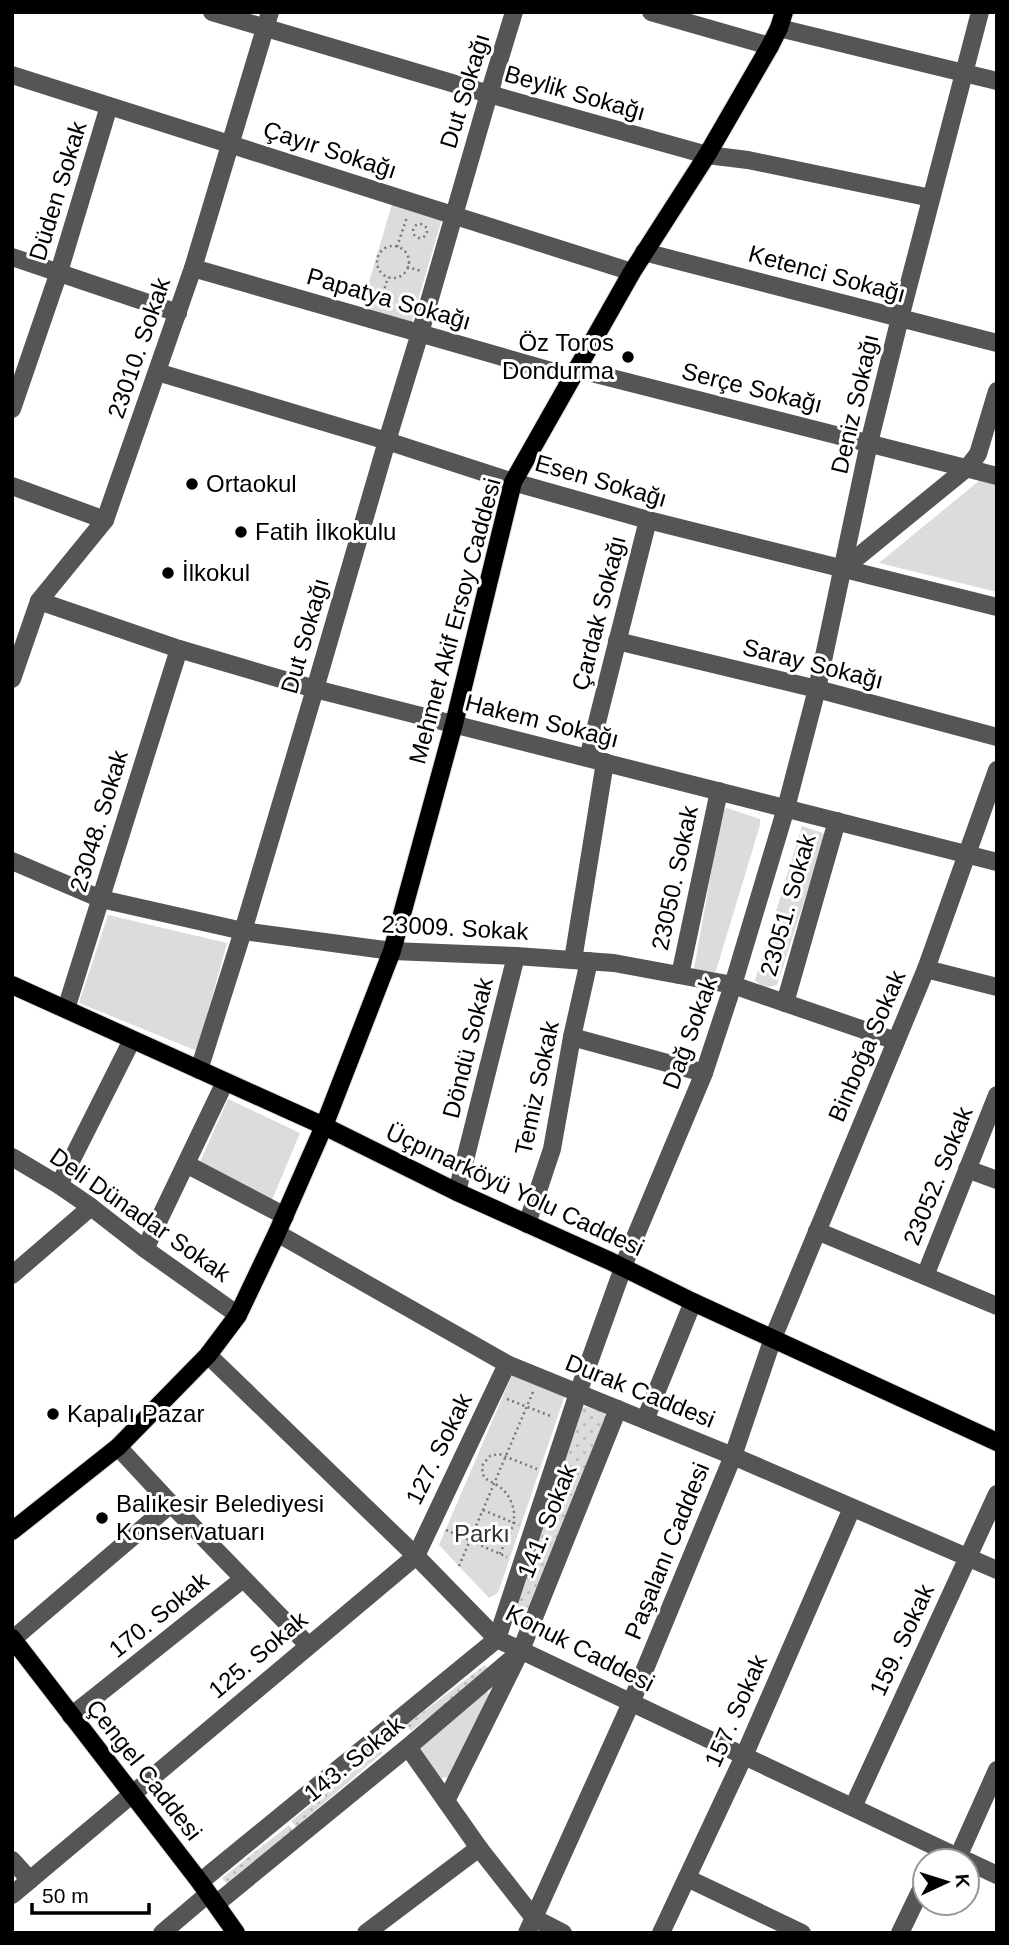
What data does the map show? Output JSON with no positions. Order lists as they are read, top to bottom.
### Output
{
  "streets": {
    "main road": ["Mehmet Akif Ersoy Caddesi", "Üçpınarköyü Yolu Caddesi", "Çengel Caddesi"],
    "street": [
      "Dut Sokağı",
      "Beylik Sokağı",
      "Çayır Sokağı",
      "Düden Sokak",
      "Ketenci Sokağı",
      "Papatya Sokağı",
      "23010. Sokak",
      "Serçe Sokağı",
      "Deniz Sokağı",
      "Esen Sokağı",
      "Çardak Sokağı",
      "Saray Sokağı",
      "Hakem Sokağı",
      "23048. Sokak",
      "23050. Sokak",
      "23051. Sokak",
      "23009. Sokak",
      "Dağ Sokak",
      "Binboğa Sokak",
      "Döndü Sokak",
      "Temiz Sokak",
      "23052. Sokak",
      "Deli Dünadar Sokak",
      "Durak Caddesi",
      "127. Sokak",
      "141. Sokak",
      "Paşalanı Caddesi",
      "170. Sokak",
      "159. Sokak",
      "Konuk Caddesi",
      "125. Sokak",
      "157. Sokak",
      "143. Sokak"
    ]
  },
  "crossings": [
    ["Dut Sokağı", "Beylik Sokağı"],
    ["Dut Sokağı", "Çayır Sokağı"],
    ["Dut Sokağı", "Papatya Sokağı"],
    ["Dut Sokağı", "Esen Sokağı"],
    ["Dut Sokağı", "Hakem Sokağı"],
    ["Dut Sokağı", "23009. Sokak"],
    ["Dut Sokağı", "Üçpınarköyü Yolu Caddesi"],
    ["Beylik Sokağı", "23010. Sokak"],
    ["Beylik Sokağı", "Deniz Sokağı"],
    ["Beylik Sokağı", "Mehmet Akif Ersoy Caddesi"],
    ["Çayır Sokağı", "Düden Sokak"],
    ["Çayır Sokağı", "23010. Sokak"],
    ["Çayır Sokağı", "Mehmet Akif Ersoy Caddesi"],
    ["Ketenci Sokağı", "Deniz Sokağı"],
    ["Ketenci Sokağı", "Mehmet Akif Ersoy Caddesi"],
    ["Papatya Sokağı", "23010. Sokak"],
    ["Papatya Sokağı", "Serçe Sokağı"],
    ["Papatya Sokağı", "Mehmet Akif Ersoy Caddesi"],
    ["23010. Sokak", "Esen Sokağı"],
    ["23010. Sokak", "Hakem Sokağı"],
    ["Serçe Sokağı", "Deniz Sokağı"],
    ["Serçe Sokağı", "Mehmet Akif Ersoy Caddesi"],
    ["Deniz Sokağı", "Esen Sokağı"],
    ["Deniz Sokağı", "Saray Sokağı"],
    ["Deniz Sokağı", "Hakem Sokağı"],
    ["Deniz Sokağı", "Dağ Sokak"],
    ["Esen Sokağı", "Çardak Sokağı"],
    ["Esen Sokağı", "Mehmet Akif Ersoy Caddesi"],
    ["Çardak Sokağı", "Saray Sokağı"],
    ["Çardak Sokağı", "Hakem Sokağı"],
    ["Çardak Sokağı", "23009. Sokak"],
    ["Çardak Sokağı", "Temiz Sokak"],
    ["Mehmet Akif Ersoy Caddesi", "Hakem Sokağı"],
    ["Mehmet Akif Ersoy Caddesi", "23009. Sokak"],
    ["Mehmet Akif Ersoy Caddesi", "Üçpınarköyü Yolu Caddesi"],
    ["Mehmet Akif Ersoy Caddesi", "Deli Dünadar Sokak"],
    ["Mehmet Akif Ersoy Caddesi", "Durak Caddesi"],
    ["Mehmet Akif Ersoy Caddesi", "Konuk Caddesi"],
    ["Hakem Sokağı", "23048. Sokak"],
    ["Hakem Sokağı", "23050. Sokak"],
    ["Hakem Sokağı", "23051. Sokak"],
    ["Hakem Sokağı", "Dağ Sokak"],
    ["Hakem Sokağı", "Binboğa Sokak"],
    ["23048. Sokak", "23009. Sokak"],
    ["23048. Sokak", "Üçpınarköyü Yolu Caddesi"],
    ["23050. Sokak", "23009. Sokak"],
    ["23051. Sokak", "23009. Sokak"],
    ["23009. Sokak", "Dağ Sokak"],
    ["23009. Sokak", "Binboğa Sokak"],
    ["23009. Sokak", "Döndü Sokak"],
    ["23009. Sokak", "Temiz Sokak"],
    ["Dağ Sokak", "Üçpınarköyü Yolu Caddesi"],
    ["Dağ Sokak", "Durak Caddesi"],
    ["Dağ Sokak", "Konuk Caddesi"],
    ["Dağ Sokak", "143. Sokak"],
    ["Binboğa Sokak", "Üçpınarköyü Yolu Caddesi"],
    ["Binboğa Sokak", "Paşalanı Caddesi"],
    ["Döndü Sokak", "Üçpınarköyü Yolu Caddesi"],
    ["Temiz Sokak", "Üçpınarköyü Yolu Caddesi"],
    ["Üçpınarköyü Yolu Caddesi", "Paşalanı Caddesi"],
    ["Durak Caddesi", "127. Sokak"],
    ["Durak Caddesi", "141. Sokak"],
    ["Durak Caddesi", "Paşalanı Caddesi"],
    ["Durak Caddesi", "159. Sokak"],
    ["Durak Caddesi", "157. Sokak"],
    ["127. Sokak", "Konuk Caddesi"],
    ["127. Sokak", "125. Sokak"],
    ["141. Sokak", "Konuk Caddesi"],
    ["141. Sokak", "143. Sokak"],
    ["Paşalanı Caddesi", "Konuk Caddesi"],
    ["170. Sokak", "Çengel Caddesi"],
    ["159. Sokak", "Konuk Caddesi"],
    ["Konuk Caddesi", "125. Sokak"],
    ["Konuk Caddesi", "157. Sokak"],
    ["Konuk Caddesi", "143. Sokak"],
    ["125. Sokak", "Çengel Caddesi"],
    ["143. Sokak", "Çengel Caddesi"]
  ],
  "parks": ["Parkı"],
  "places": [
    "Öz Toros Dondurma",
    "Ortaokul",
    "Fatih İlkokulu",
    "İlkokul",
    "Kapalı Pazar",
    "Balıkesir Belediyesi Konservatuarı"
  ],
  "scale_bar": "50 m",
  "north": "right"
}
